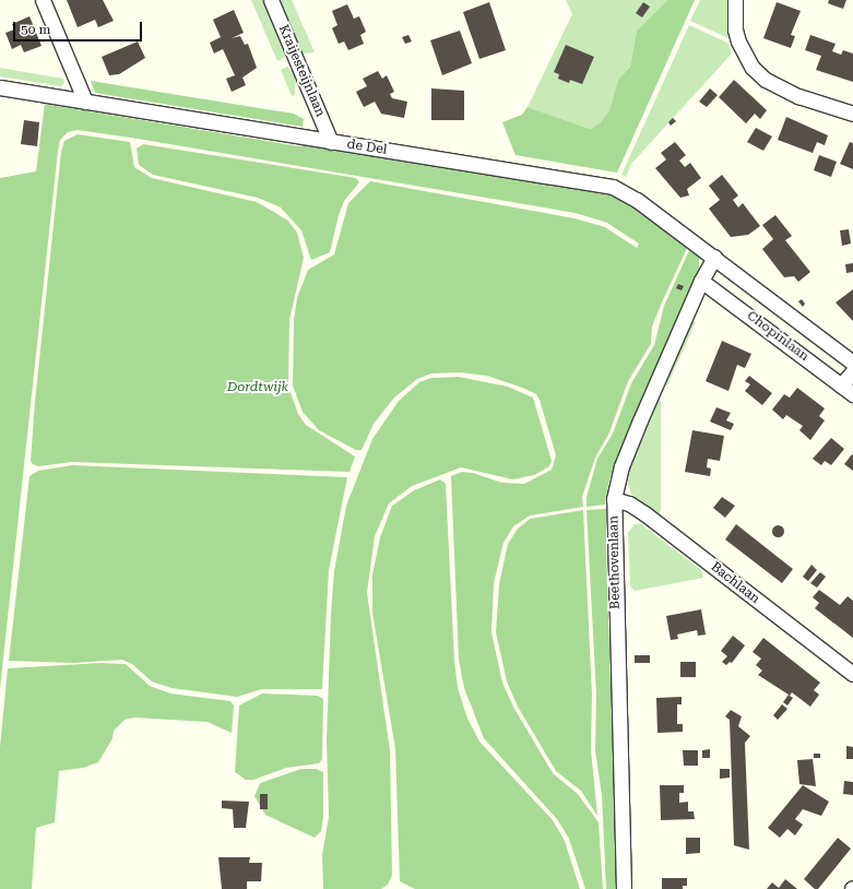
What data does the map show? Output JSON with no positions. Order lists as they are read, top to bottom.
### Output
{
  "streets": {
    "street": [
      "Kraijesteijnlaan",
      "de Del",
      "Chopinlaan",
      "Beethovenlaan",
      "Bachlaan"
    ]
  },
  "crossings": [
    ["Kraijesteijnlaan", "de Del"],
    ["de Del", "Beethovenlaan"],
    ["Chopinlaan", "Beethovenlaan"],
    ["Beethovenlaan", "Bachlaan"]
  ],
  "parks": ["Dordtwijk"],
  "scale_bar": "50 m"
}
